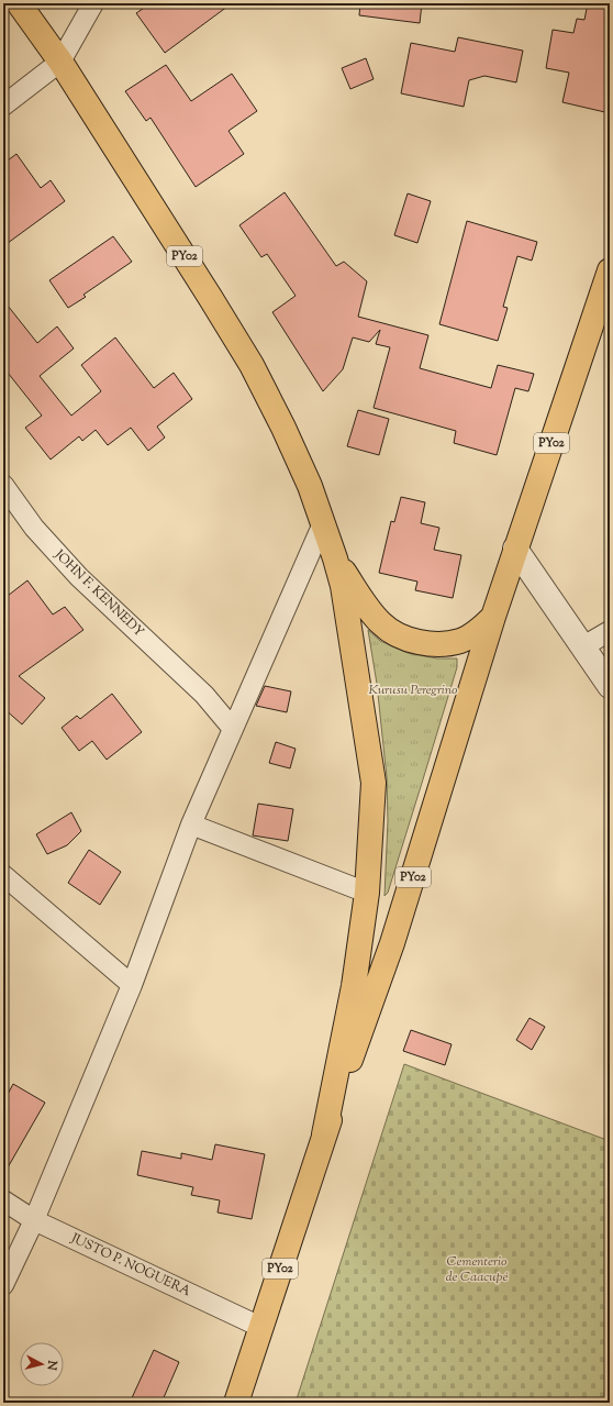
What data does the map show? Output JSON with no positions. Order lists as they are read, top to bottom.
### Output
{
  "streets": {
    "main road": ["PY02"],
    "street": ["JOHN F. KENNEDY", "JUSTO P. NOGUERA"]
  },
  "crossings": [
    ["PY02", "JUSTO P. NOGUERA"]
  ],
  "parks": ["Kurusu Peregrino", "Cementerio de Caacupé"],
  "north": "right"
}
